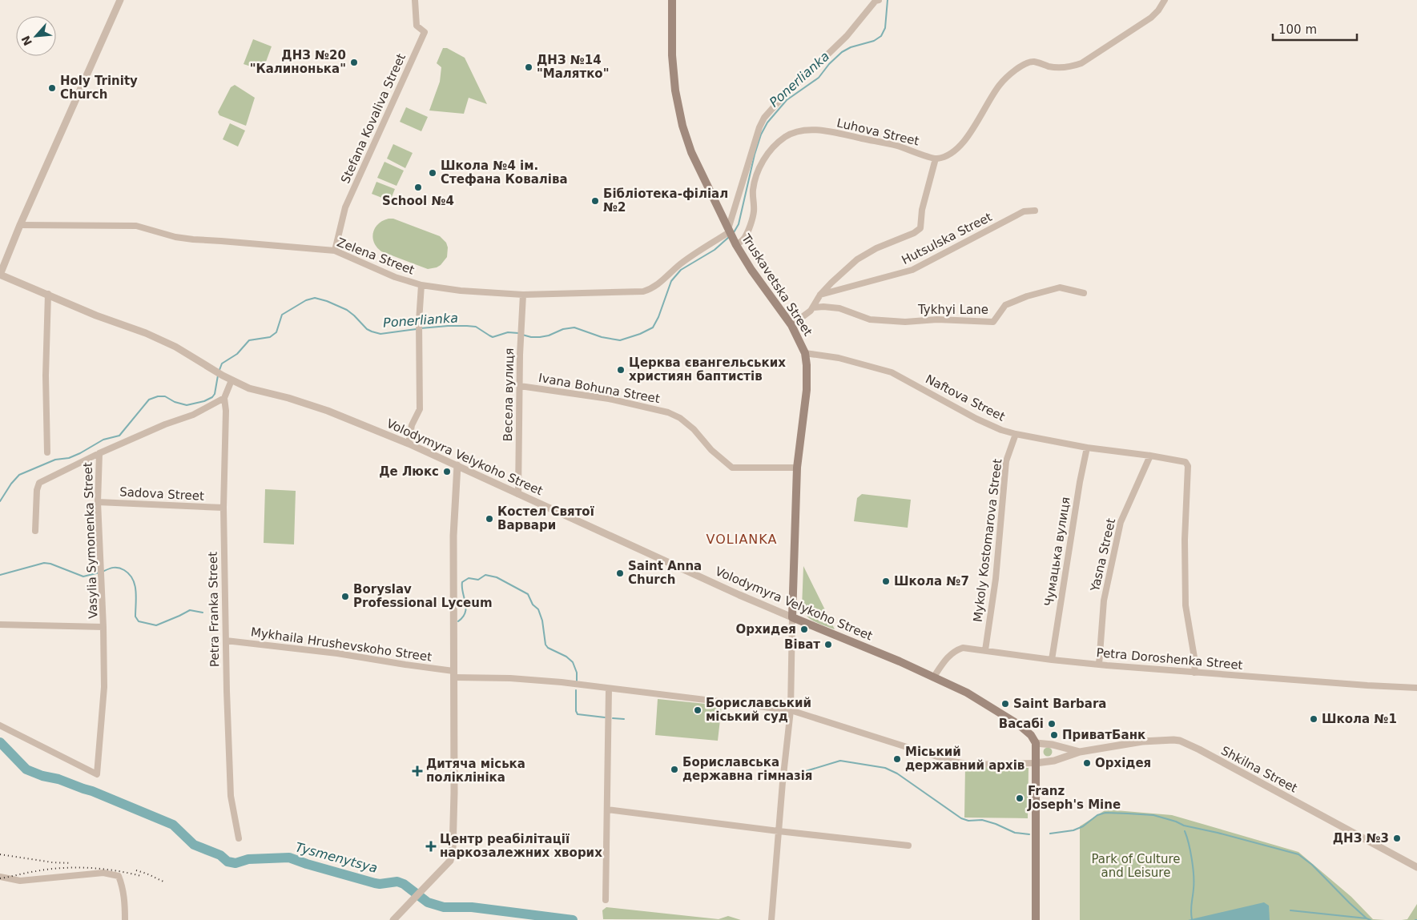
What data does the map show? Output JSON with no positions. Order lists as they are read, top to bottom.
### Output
{
  "streets": {
    "main road": ["Truskavetska Street", "Volodymyra Velykoho Street"],
    "street": [
      "Stefana Kovaliva Street",
      "Luhova Street",
      "Hutsulska Street",
      "Zelena Street",
      "Tykhyi Lane",
      "Ivana Bohuna Street",
      "Весела вулиця",
      "Naftova Street",
      "Sadova Street",
      "Vasylia Symonenka Street",
      "Mykoly Kostomarova Street",
      "Чумацька вулиця",
      "Yasna Street",
      "Petra Franka Street",
      "Mykhaila Hrushevskoho Street",
      "Petra Doroshenka Street",
      "Shkilna Street"
    ]
  },
  "crossings": [
    ["Stefana Kovaliva Street", "Zelena Street"],
    ["Luhova Street", "Hutsulska Street"],
    ["Luhova Street", "Zelena Street"],
    ["Luhova Street", "Truskavetska Street"],
    ["Hutsulska Street", "Truskavetska Street"],
    ["Hutsulska Street", "Tykhyi Lane"],
    ["Zelena Street", "Truskavetska Street"],
    ["Zelena Street", "Весела вулиця"],
    ["Truskavetska Street", "Ivana Bohuna Street"],
    ["Truskavetska Street", "Naftova Street"],
    ["Truskavetska Street", "Volodymyra Velykoho Street"],
    ["Ivana Bohuna Street", "Весела вулиця"],
    ["Весела вулиця", "Volodymyra Velykoho Street"],
    ["Naftova Street", "Mykoly Kostomarova Street"],
    ["Naftova Street", "Чумацька вулиця"],
    ["Naftova Street", "Yasna Street"],
    ["Naftova Street", "Petra Doroshenka Street"],
    ["Volodymyra Velykoho Street", "Petra Franka Street"],
    ["Volodymyra Velykoho Street", "Petra Doroshenka Street"],
    ["Volodymyra Velykoho Street", "Shkilna Street"],
    ["Sadova Street", "Vasylia Symonenka Street"],
    ["Sadova Street", "Petra Franka Street"],
    ["Vasylia Symonenka Street", "Petra Franka Street"],
    ["Mykoly Kostomarova Street", "Petra Doroshenka Street"],
    ["Чумацька вулиця", "Petra Doroshenka Street"],
    ["Yasna Street", "Petra Doroshenka Street"],
    ["Petra Franka Street", "Mykhaila Hrushevskoho Street"],
    ["Mykhaila Hrushevskoho Street", "Shkilna Street"]
  ],
  "districts": ["VOLIANKA"],
  "water": ["Ponerlianka", "Tysmenytsya"],
  "parks": ["Park of Culture and Leisure"],
  "places": {
    "other": [
      "ДНЗ №20 \"Калинонька\"",
      "ДНЗ №14 \"Малятко\"",
      "Holy Trinity Church",
      "Школа №4 ім. Стефана Коваліва",
      "School №4",
      "Бібліотека-філіал №2",
      "Церква євангельських християн баптистів",
      "Де Люкс",
      "Костел Святої Варвари",
      "Saint Anna Church",
      "Школа №7",
      "Boryslav Professional Lyceum",
      "Орхидея",
      "Віват",
      "Saint Barbara",
      "Бориславський міський суд",
      "Школа №1",
      "Васабі",
      "ПриватБанк",
      "Міський державний архів",
      "Орхідея",
      "Бориславська державна гімназія",
      "Franz Joseph's Mine",
      "ДНЗ №3"
    ],
    "health": ["Дитяча міська поліклініка", "Центр реабілітації наркозалежних хворих"]
  },
  "scale_bar": "100 m",
  "north": "bottom left"
}
